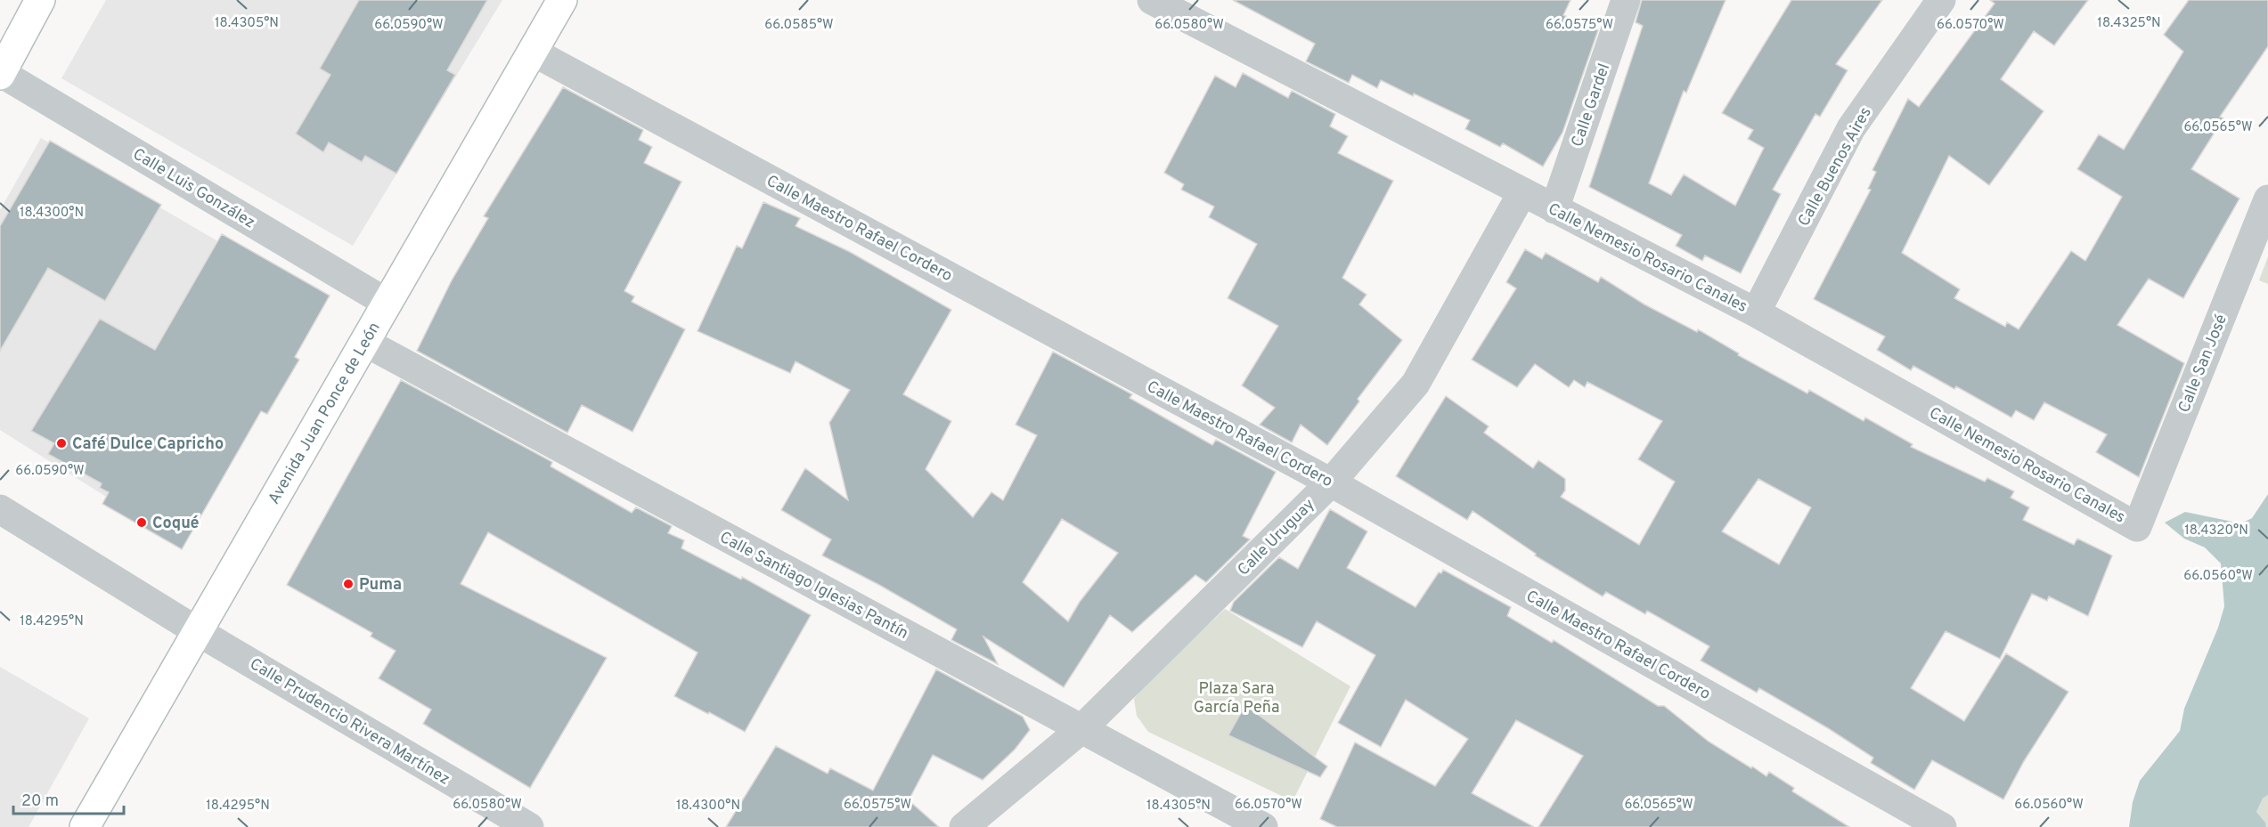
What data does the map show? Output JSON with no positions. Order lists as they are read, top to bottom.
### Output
{
  "streets": {
    "main road": ["Avenida Juan Ponce de León"],
    "street": [
      "Calle Gardel",
      "Calle Buenos Aires",
      "Calle Luis González",
      "Calle Maestro Rafael Cordero",
      "Calle Nemesio Rosario Canales",
      "Calle San José",
      "Calle Uruguay",
      "Calle Santiago Iglesias Pantín",
      "Calle Prudencio Rivera Martínez"
    ]
  },
  "crossings": [
    ["Calle Gardel", "Calle Nemesio Rosario Canales"],
    ["Calle Buenos Aires", "Calle Nemesio Rosario Canales"],
    ["Calle Luis González", "Avenida Juan Ponce de León"],
    ["Calle Maestro Rafael Cordero", "Avenida Juan Ponce de León"],
    ["Calle Maestro Rafael Cordero", "Calle Uruguay"],
    ["Calle Nemesio Rosario Canales", "Calle San José"],
    ["Calle Nemesio Rosario Canales", "Calle Uruguay"],
    ["Avenida Juan Ponce de León", "Calle Santiago Iglesias Pantín"],
    ["Avenida Juan Ponce de León", "Calle Prudencio Rivera Martínez"],
    ["Calle Uruguay", "Calle Santiago Iglesias Pantín"]
  ],
  "parks": ["Plaza Sara García Peña"],
  "places": ["Café Dulce Capricho", "Coqué", "Puma"],
  "scale_bar": "20 m",
  "coordinates": [
    "18.4305°N",
    "18.4325°N",
    "66.0590°W",
    "66.0585°W",
    "66.0580°W",
    "66.0570°W",
    "66.0575°W",
    "66.0565°W",
    "18.4300°N",
    "18.4320°N",
    "66.0560°W",
    "18.4295°N"
  ]
}
